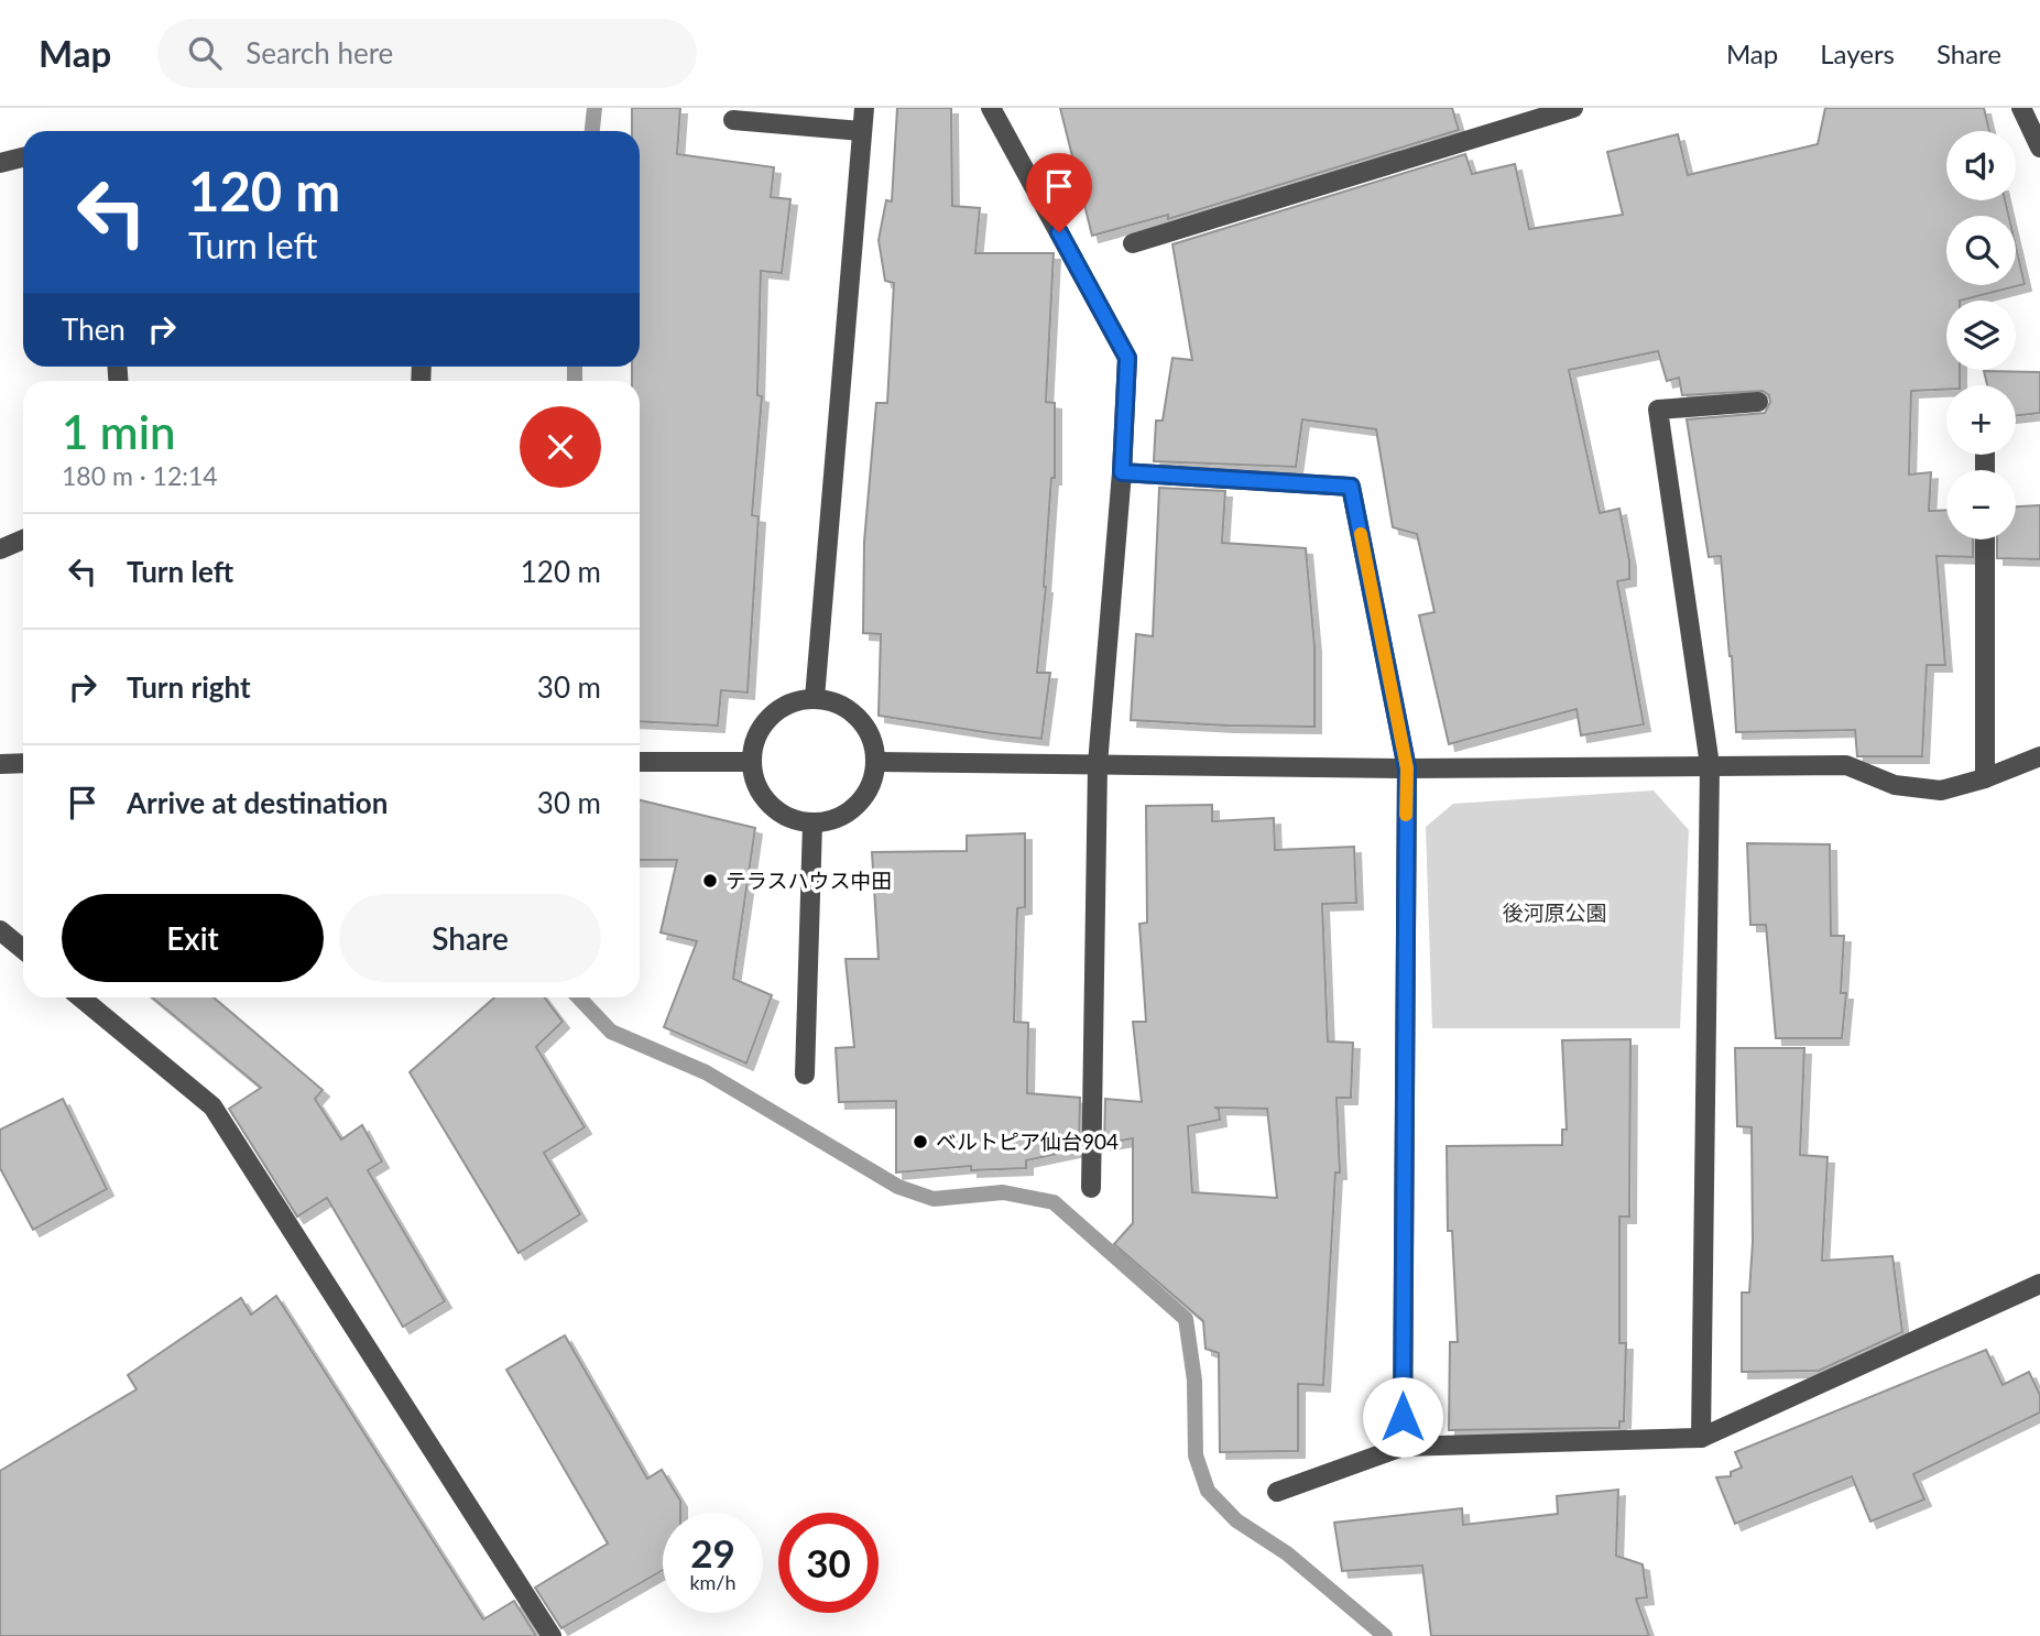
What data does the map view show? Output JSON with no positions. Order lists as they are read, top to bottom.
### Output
{
  "parks": ["後河原公園"],
  "places": ["テラスハウス中田", "ベルトピア仙台904"],
  "page": {
    "header": "Map",
    "search": "Search here",
    "nav": ["Map", "Layers", "Share"],
    "map_buttons": ["+", "−"],
    "turn": ["120 m", "Turn left"],
    "then": "Then",
    "heading": ["1 min", "180 m · 12:14"],
    "list": [
      {
        "name": "Turn left",
        "value": "120 m"
      },
      {
        "name": "Turn right",
        "value": "30 m"
      },
      {
        "name": "Arrive at destination",
        "value": "30 m"
      }
    ],
    "buttons": ["Exit", "Share"],
    "speed": "29 km/h",
    "limit": "30"
  }
}
